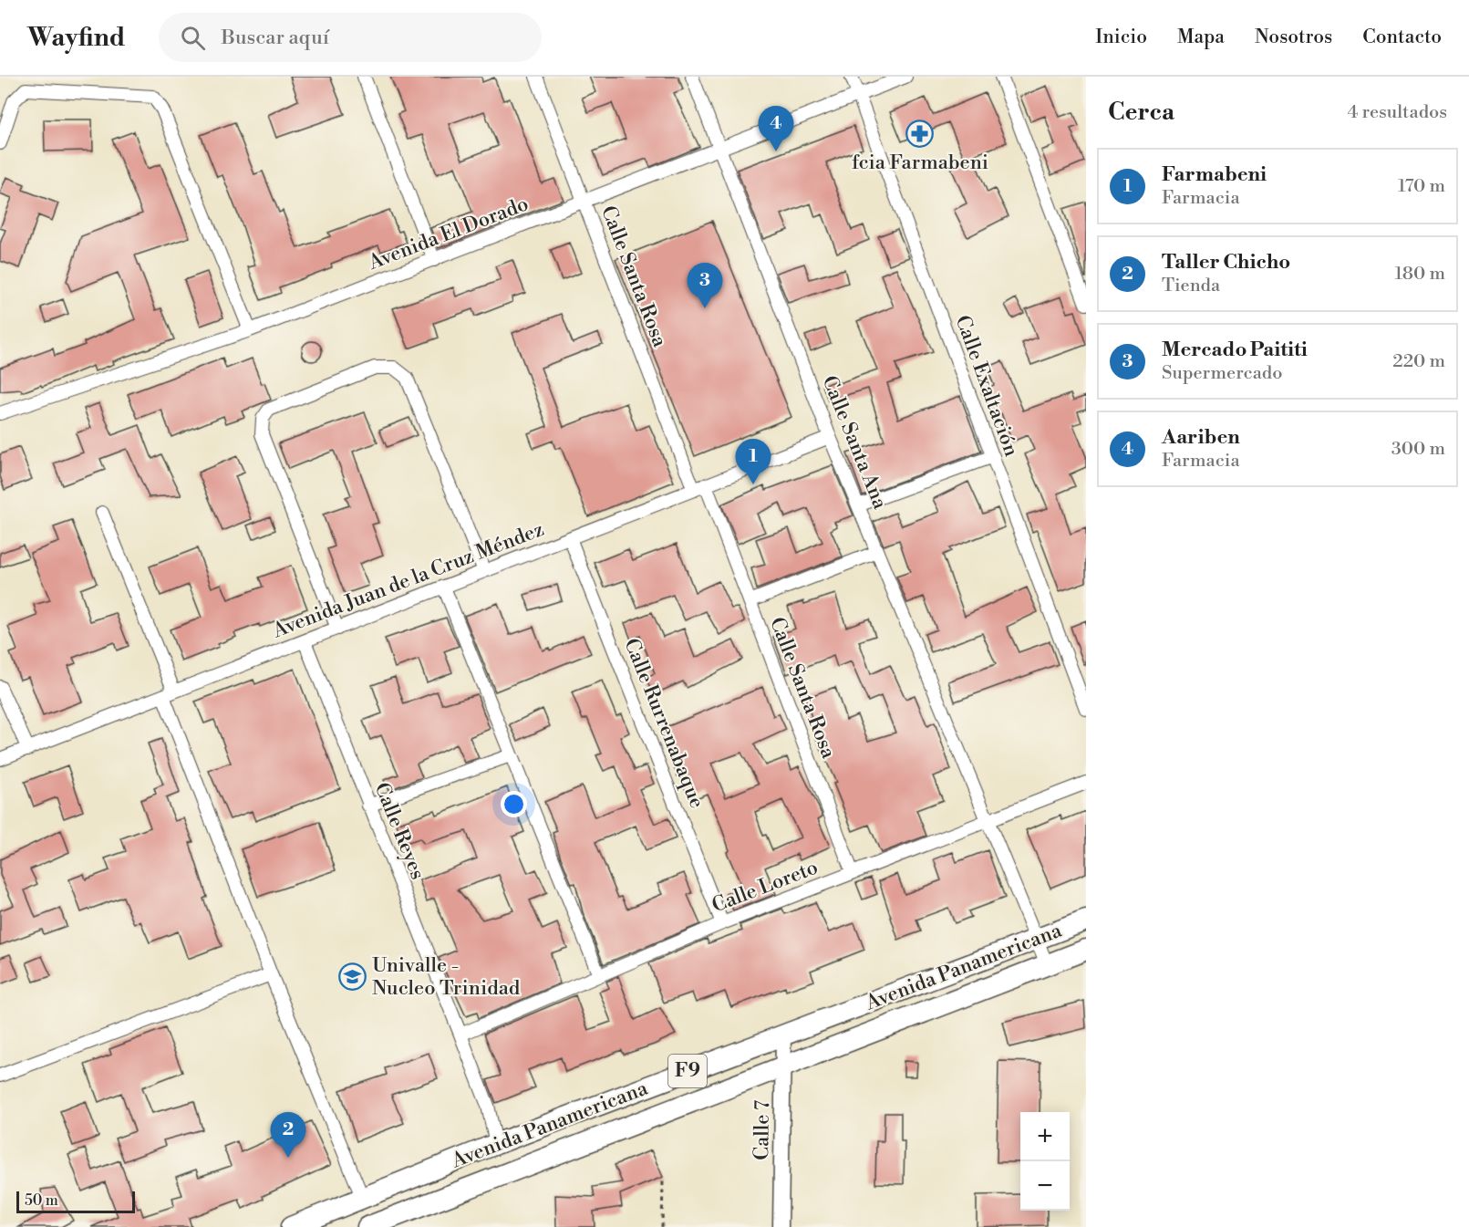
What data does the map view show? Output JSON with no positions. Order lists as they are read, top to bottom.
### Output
{
  "streets": {
    "highway": ["Avenida Panamericana", "F9"],
    "street": [
      "Avenida El Dorado",
      "Calle Santa Rosa",
      "Calle Exaltación",
      "Calle Santa Ana",
      "Avenida Juan de la Cruz Méndez",
      "Calle Rurrenabaque",
      "Calle Reyes",
      "Calle Loreto",
      "Calle 7"
    ]
  },
  "crossings": [
    ["Avenida El Dorado", "Calle Santa Rosa"],
    ["Avenida El Dorado", "Calle Exaltación"],
    ["Avenida El Dorado", "Calle Santa Ana"],
    ["Calle Santa Rosa", "Avenida Juan de la Cruz Méndez"],
    ["Calle Santa Rosa", "Calle Loreto"],
    ["Calle Santa Ana", "Avenida Juan de la Cruz Méndez"],
    ["Calle Santa Ana", "Calle Loreto"],
    ["Calle Santa Ana", "Avenida Panamericana"],
    ["Avenida Juan de la Cruz Méndez", "Calle Rurrenabaque"],
    ["Avenida Juan de la Cruz Méndez", "Calle Reyes"],
    ["Calle Rurrenabaque", "Calle Loreto"],
    ["Calle Reyes", "Calle Loreto"],
    ["Calle Reyes", "Avenida Panamericana"],
    ["Avenida Panamericana", "Calle 7"]
  ],
  "places": {
    "pharmacy": ["fcia Farmabeni"],
    "school or university": ["Univalle - Nucleo Trinidad"]
  },
  "scale_bar": "50 m",
  "page": {
    "header": "Wayfind",
    "search": "Buscar aquí",
    "nav": [
      "Inicio",
      "Mapa",
      "Nosotros",
      "Contacto"
    ],
    "heading": ["Cerca", "4 resultados"],
    "pins": [
      "4",
      "3",
      "1",
      "2"
    ],
    "list": [
      {
        "mark": "1",
        "name": "Farmabeni",
        "note": "Farmacia",
        "value": "170 m"
      },
      {
        "mark": "2",
        "name": "Taller Chicho",
        "note": "Tienda",
        "value": "180 m"
      },
      {
        "mark": "3",
        "name": "Mercado Paititi",
        "note": "Supermercado",
        "value": "220 m"
      },
      {
        "mark": "4",
        "name": "Aariben",
        "note": "Farmacia",
        "value": "300 m"
      }
    ],
    "map_buttons": ["+", "−"],
    "scale": "50 m"
  }
}
